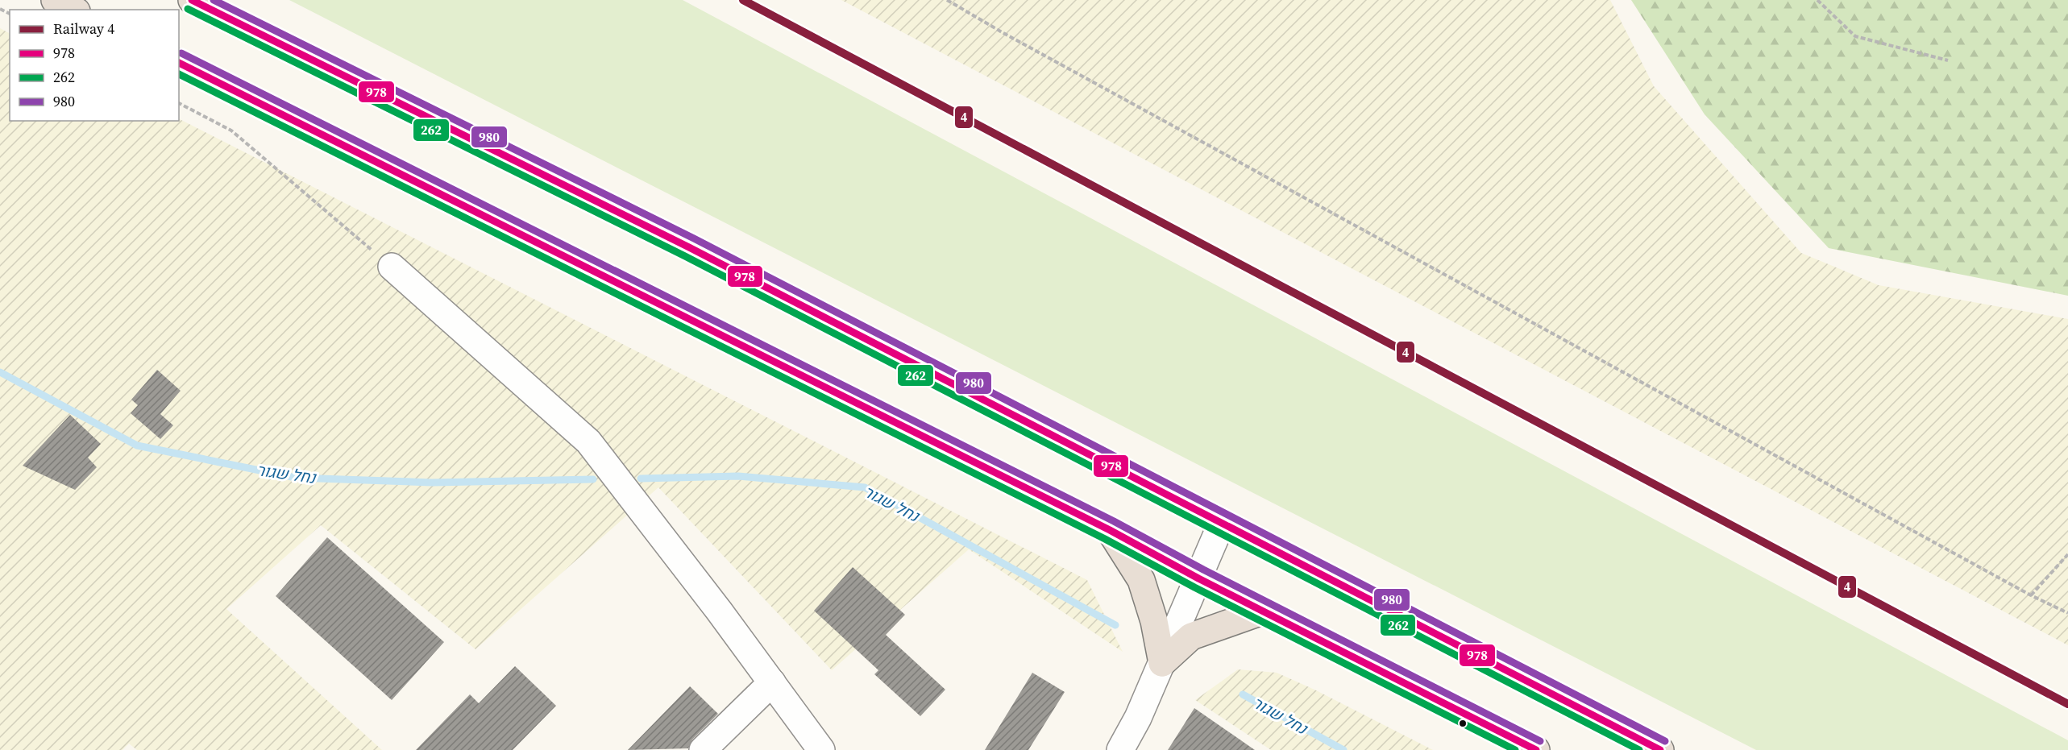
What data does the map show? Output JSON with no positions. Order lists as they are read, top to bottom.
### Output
{
  "water": ["נחל שגור"],
  "lines": [
    "rail line 4",
    "transit line 978",
    "transit line 980",
    "transit line 262"
  ],
  "legend": [
    "Railway 4",
    "978",
    "262",
    "980"
  ]
}
